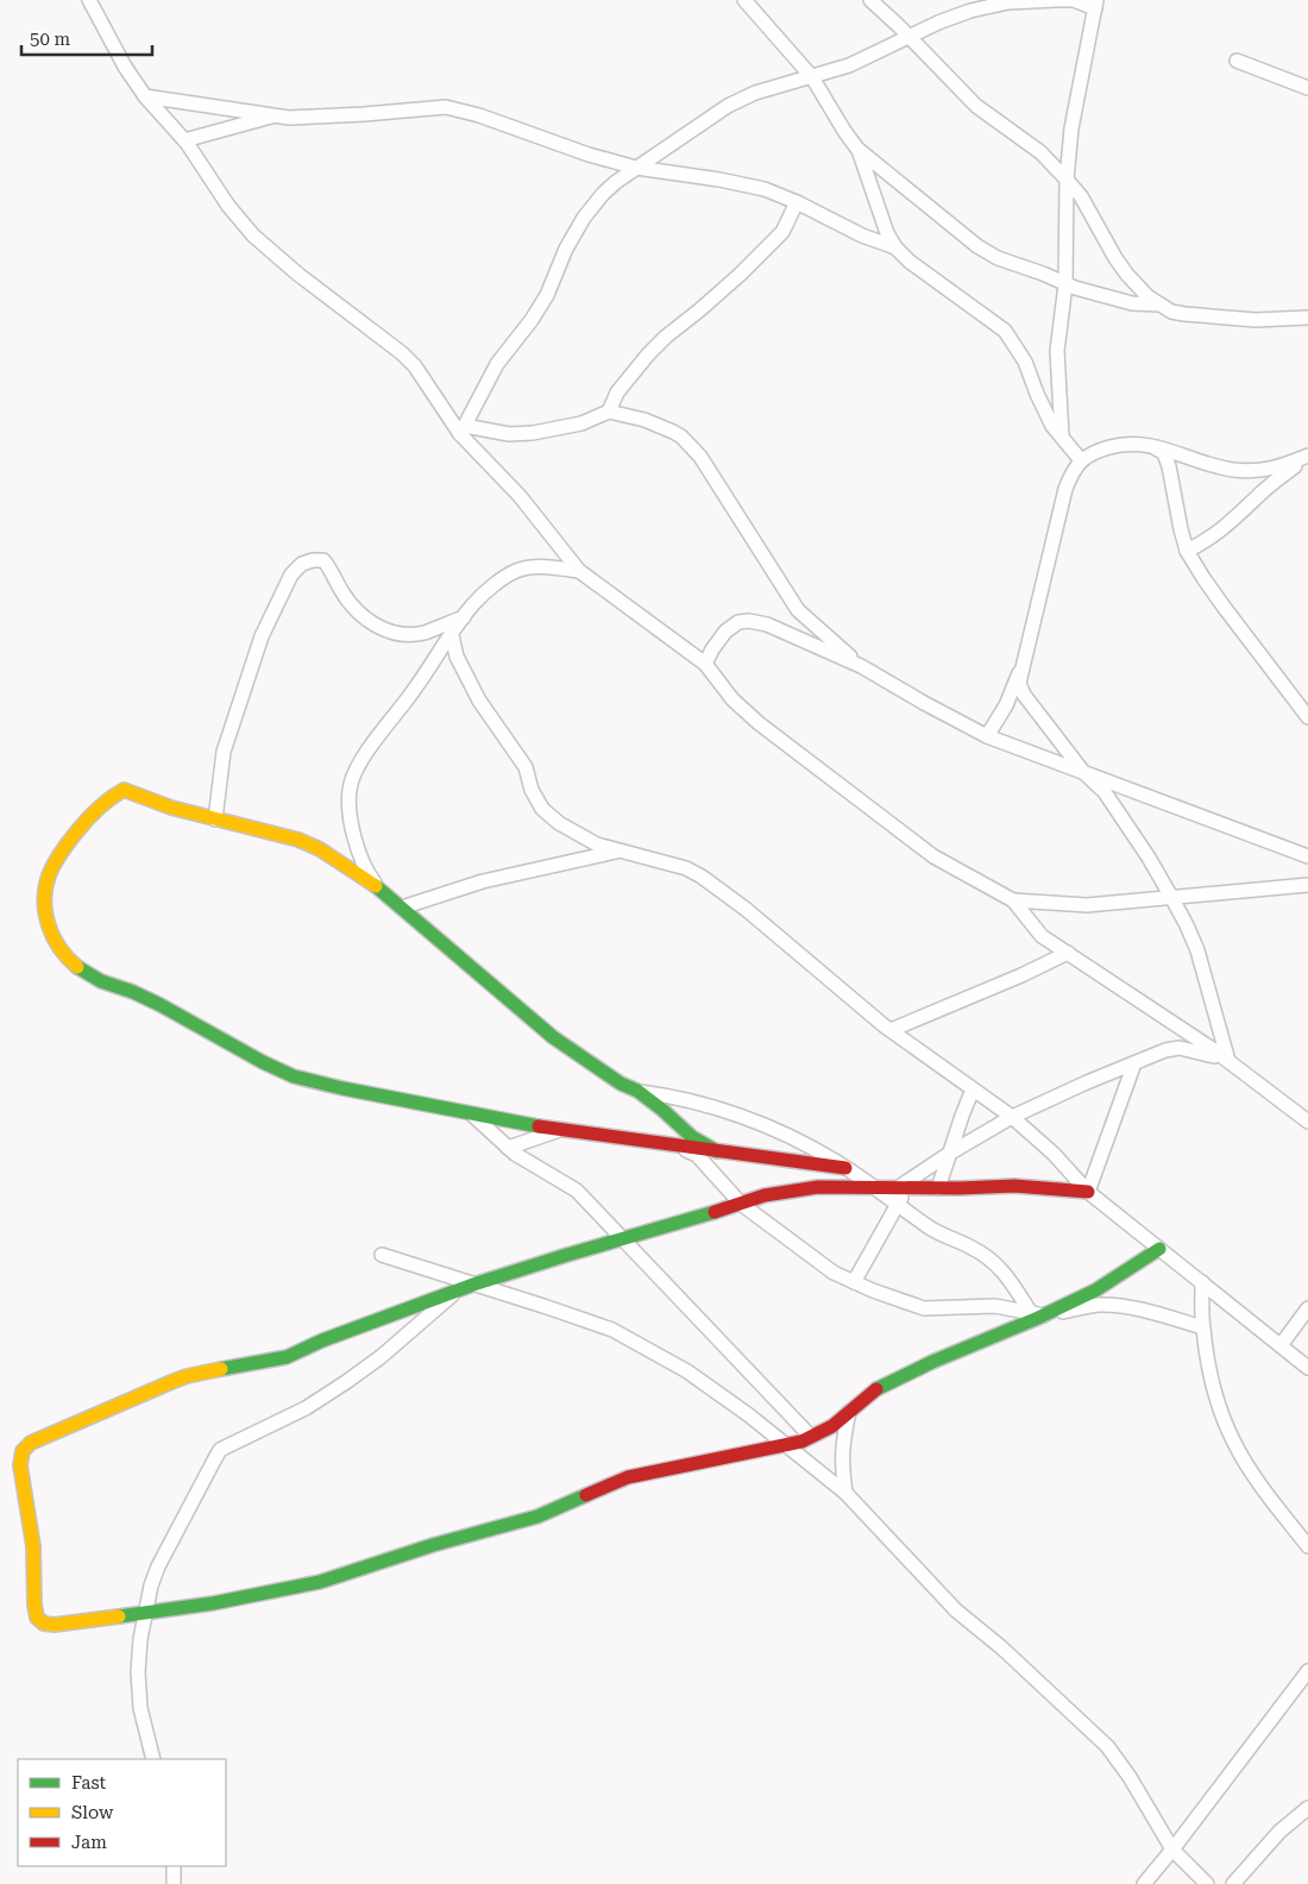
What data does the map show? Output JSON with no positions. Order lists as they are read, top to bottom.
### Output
{
  "legend": ["Fast", "Slow", "Jam"],
  "scale_bar": "50 m"
}
